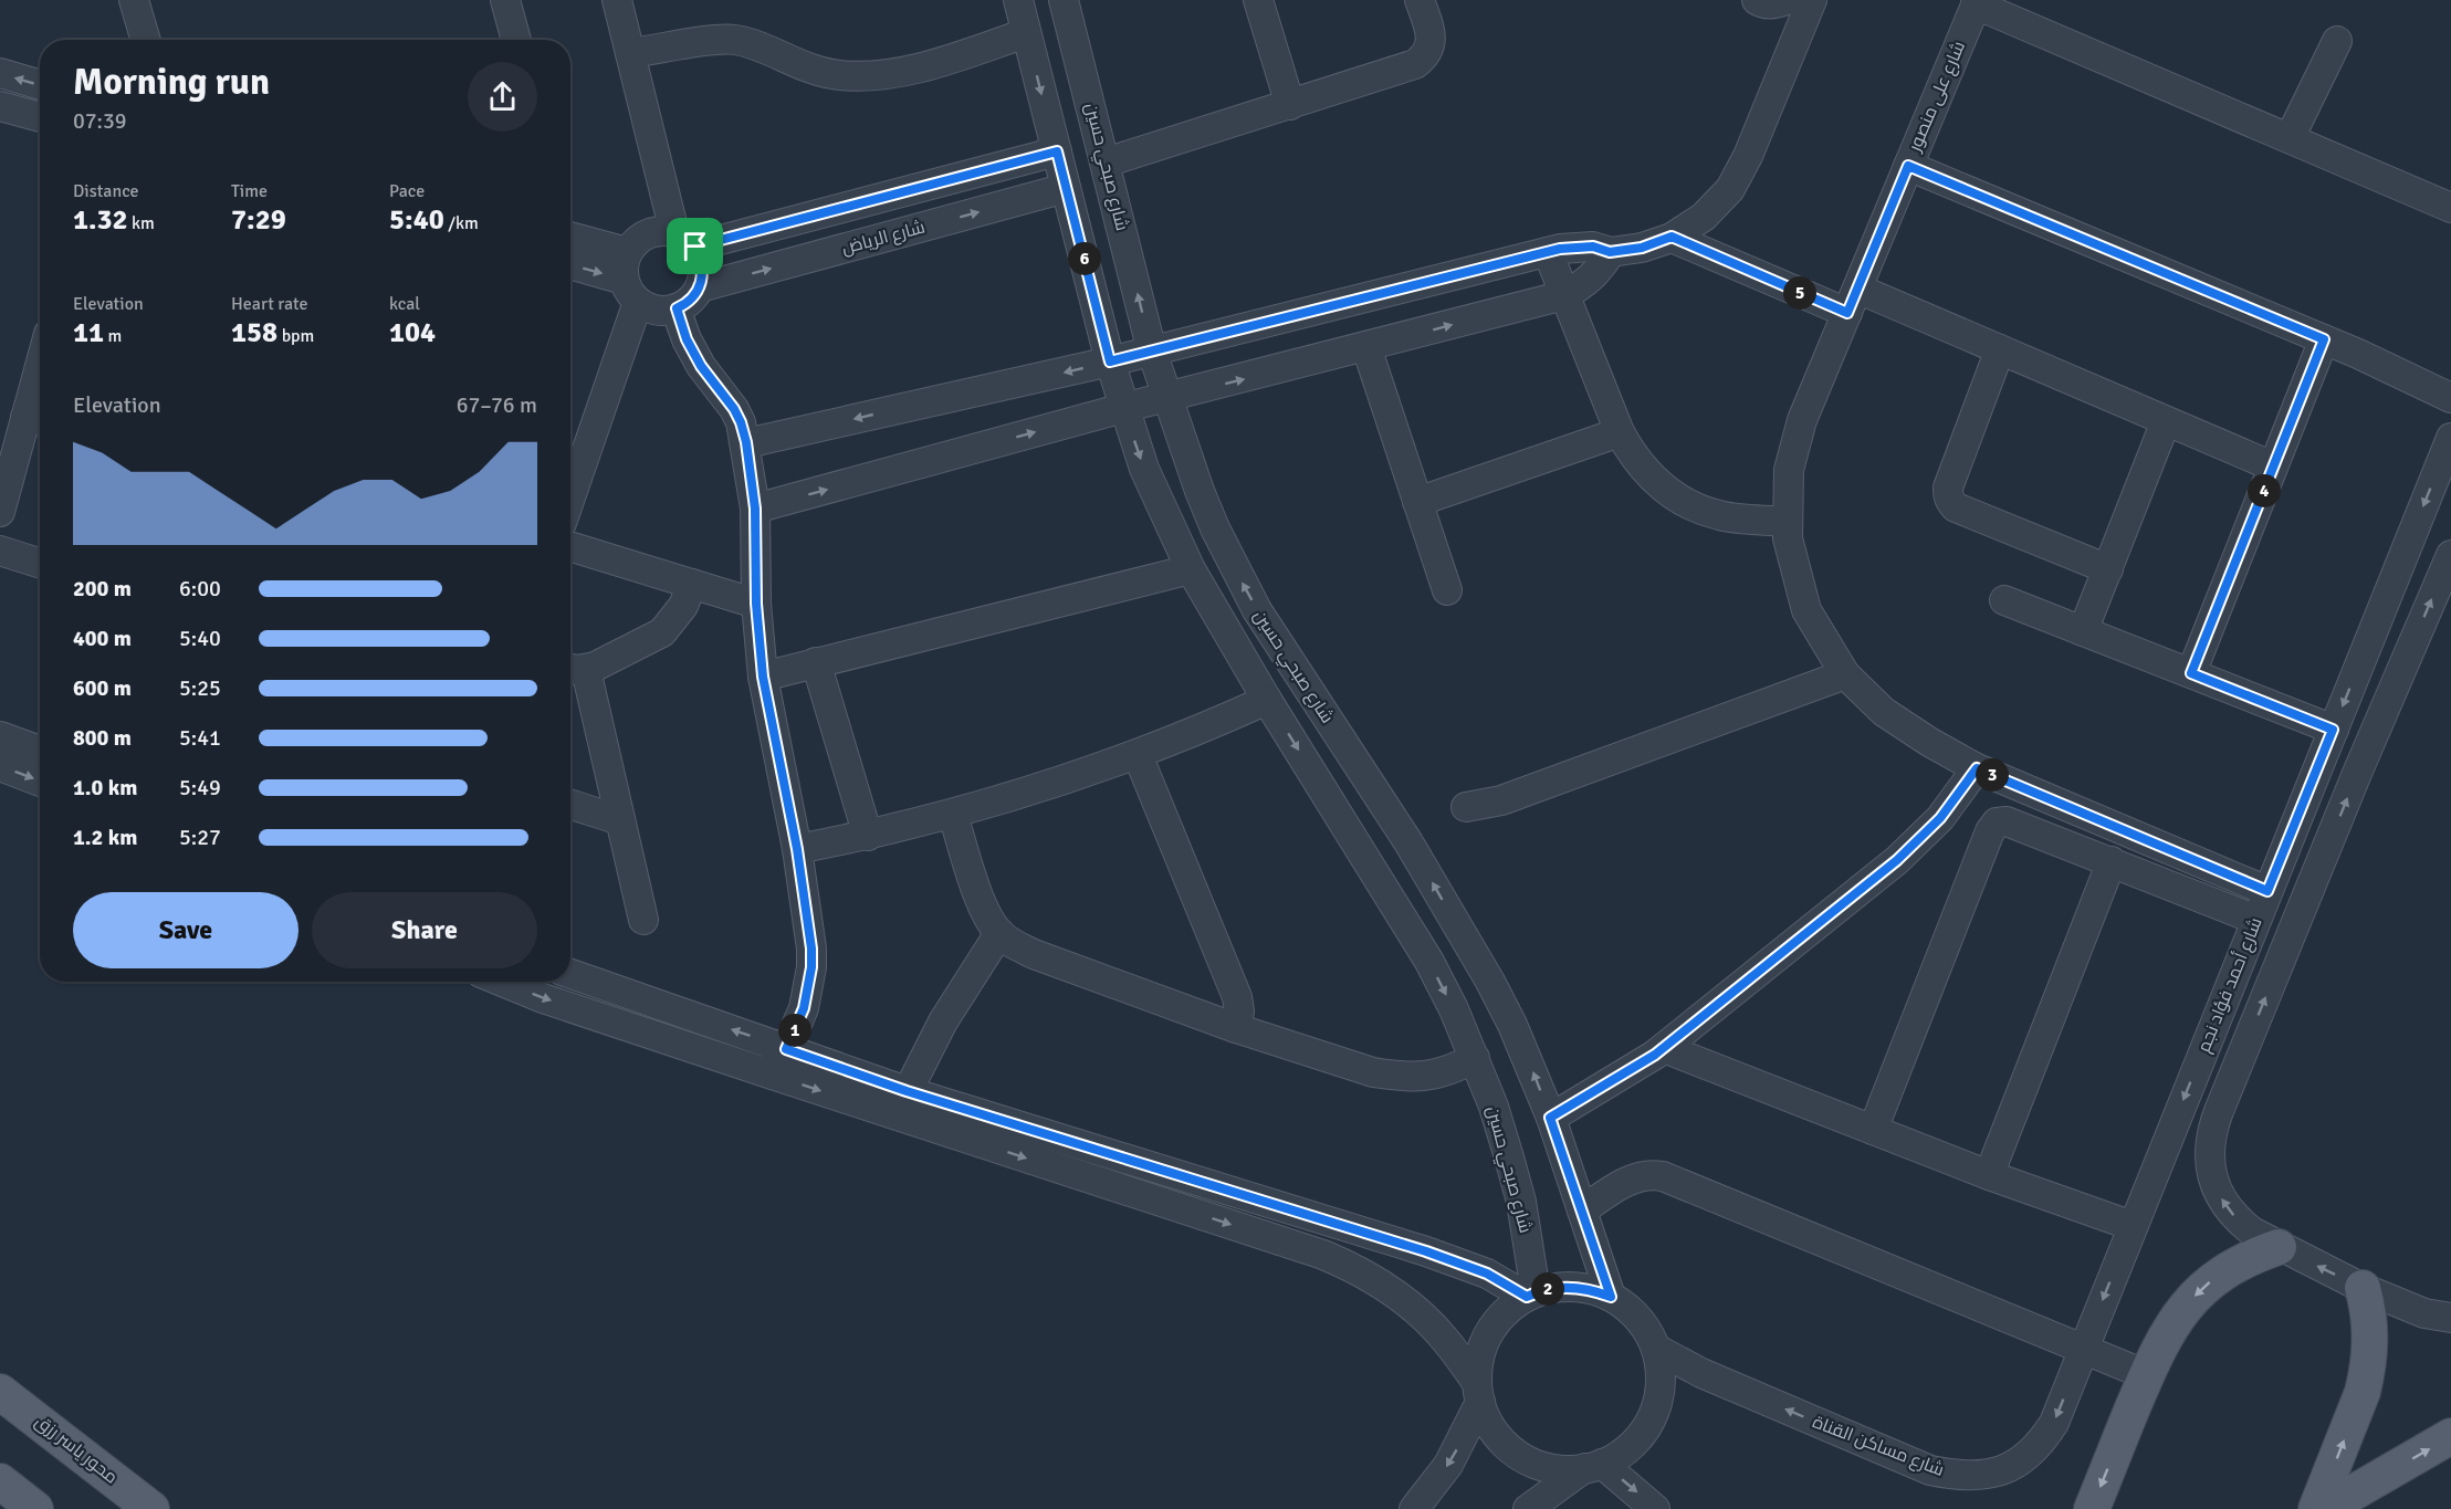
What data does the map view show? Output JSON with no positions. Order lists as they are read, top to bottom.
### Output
{
  "streets": {
    "main road": ["محور ياسر رزق"],
    "street": [
      "شارع على منصور",
      "شارع صبحي حسين",
      "شارع الرياض",
      "شارع أحمد فؤاد نجم",
      "شارع مساكن القناة"
    ]
  },
  "crossings": [
    ["شارع على منصور", "شارع أحمد فؤاد نجم"],
    ["شارع صبحي حسين", "شارع الرياض"],
    ["شارع صبحي حسين", "شارع مساكن القناة"],
    ["شارع أحمد فؤاد نجم", "شارع مساكن القناة"]
  ],
  "page": {
    "heading": ["Morning run", "07:39"],
    "stats": [
      ["Distance", "1.32 km"],
      ["Time", "7:29"],
      ["Pace", "5:40 /km"],
      ["Elevation", "11 m"],
      ["Heart rate", "158 bpm"],
      ["kcal", "104"]
    ],
    "pins": [
      "6",
      "5",
      "4",
      "3",
      "1",
      "2"
    ],
    "chart": ["Elevation", "67–76 m"],
    "list": [
      {
        "name": "200 m",
        "note": "6:00"
      },
      {
        "name": "400 m",
        "note": "5:40"
      },
      {
        "name": "600 m",
        "note": "5:25"
      },
      {
        "name": "800 m",
        "note": "5:41"
      },
      {
        "name": "1.0 km",
        "note": "5:49"
      },
      {
        "name": "1.2 km",
        "note": "5:27"
      }
    ],
    "buttons": ["Save", "Share"]
  }
}
